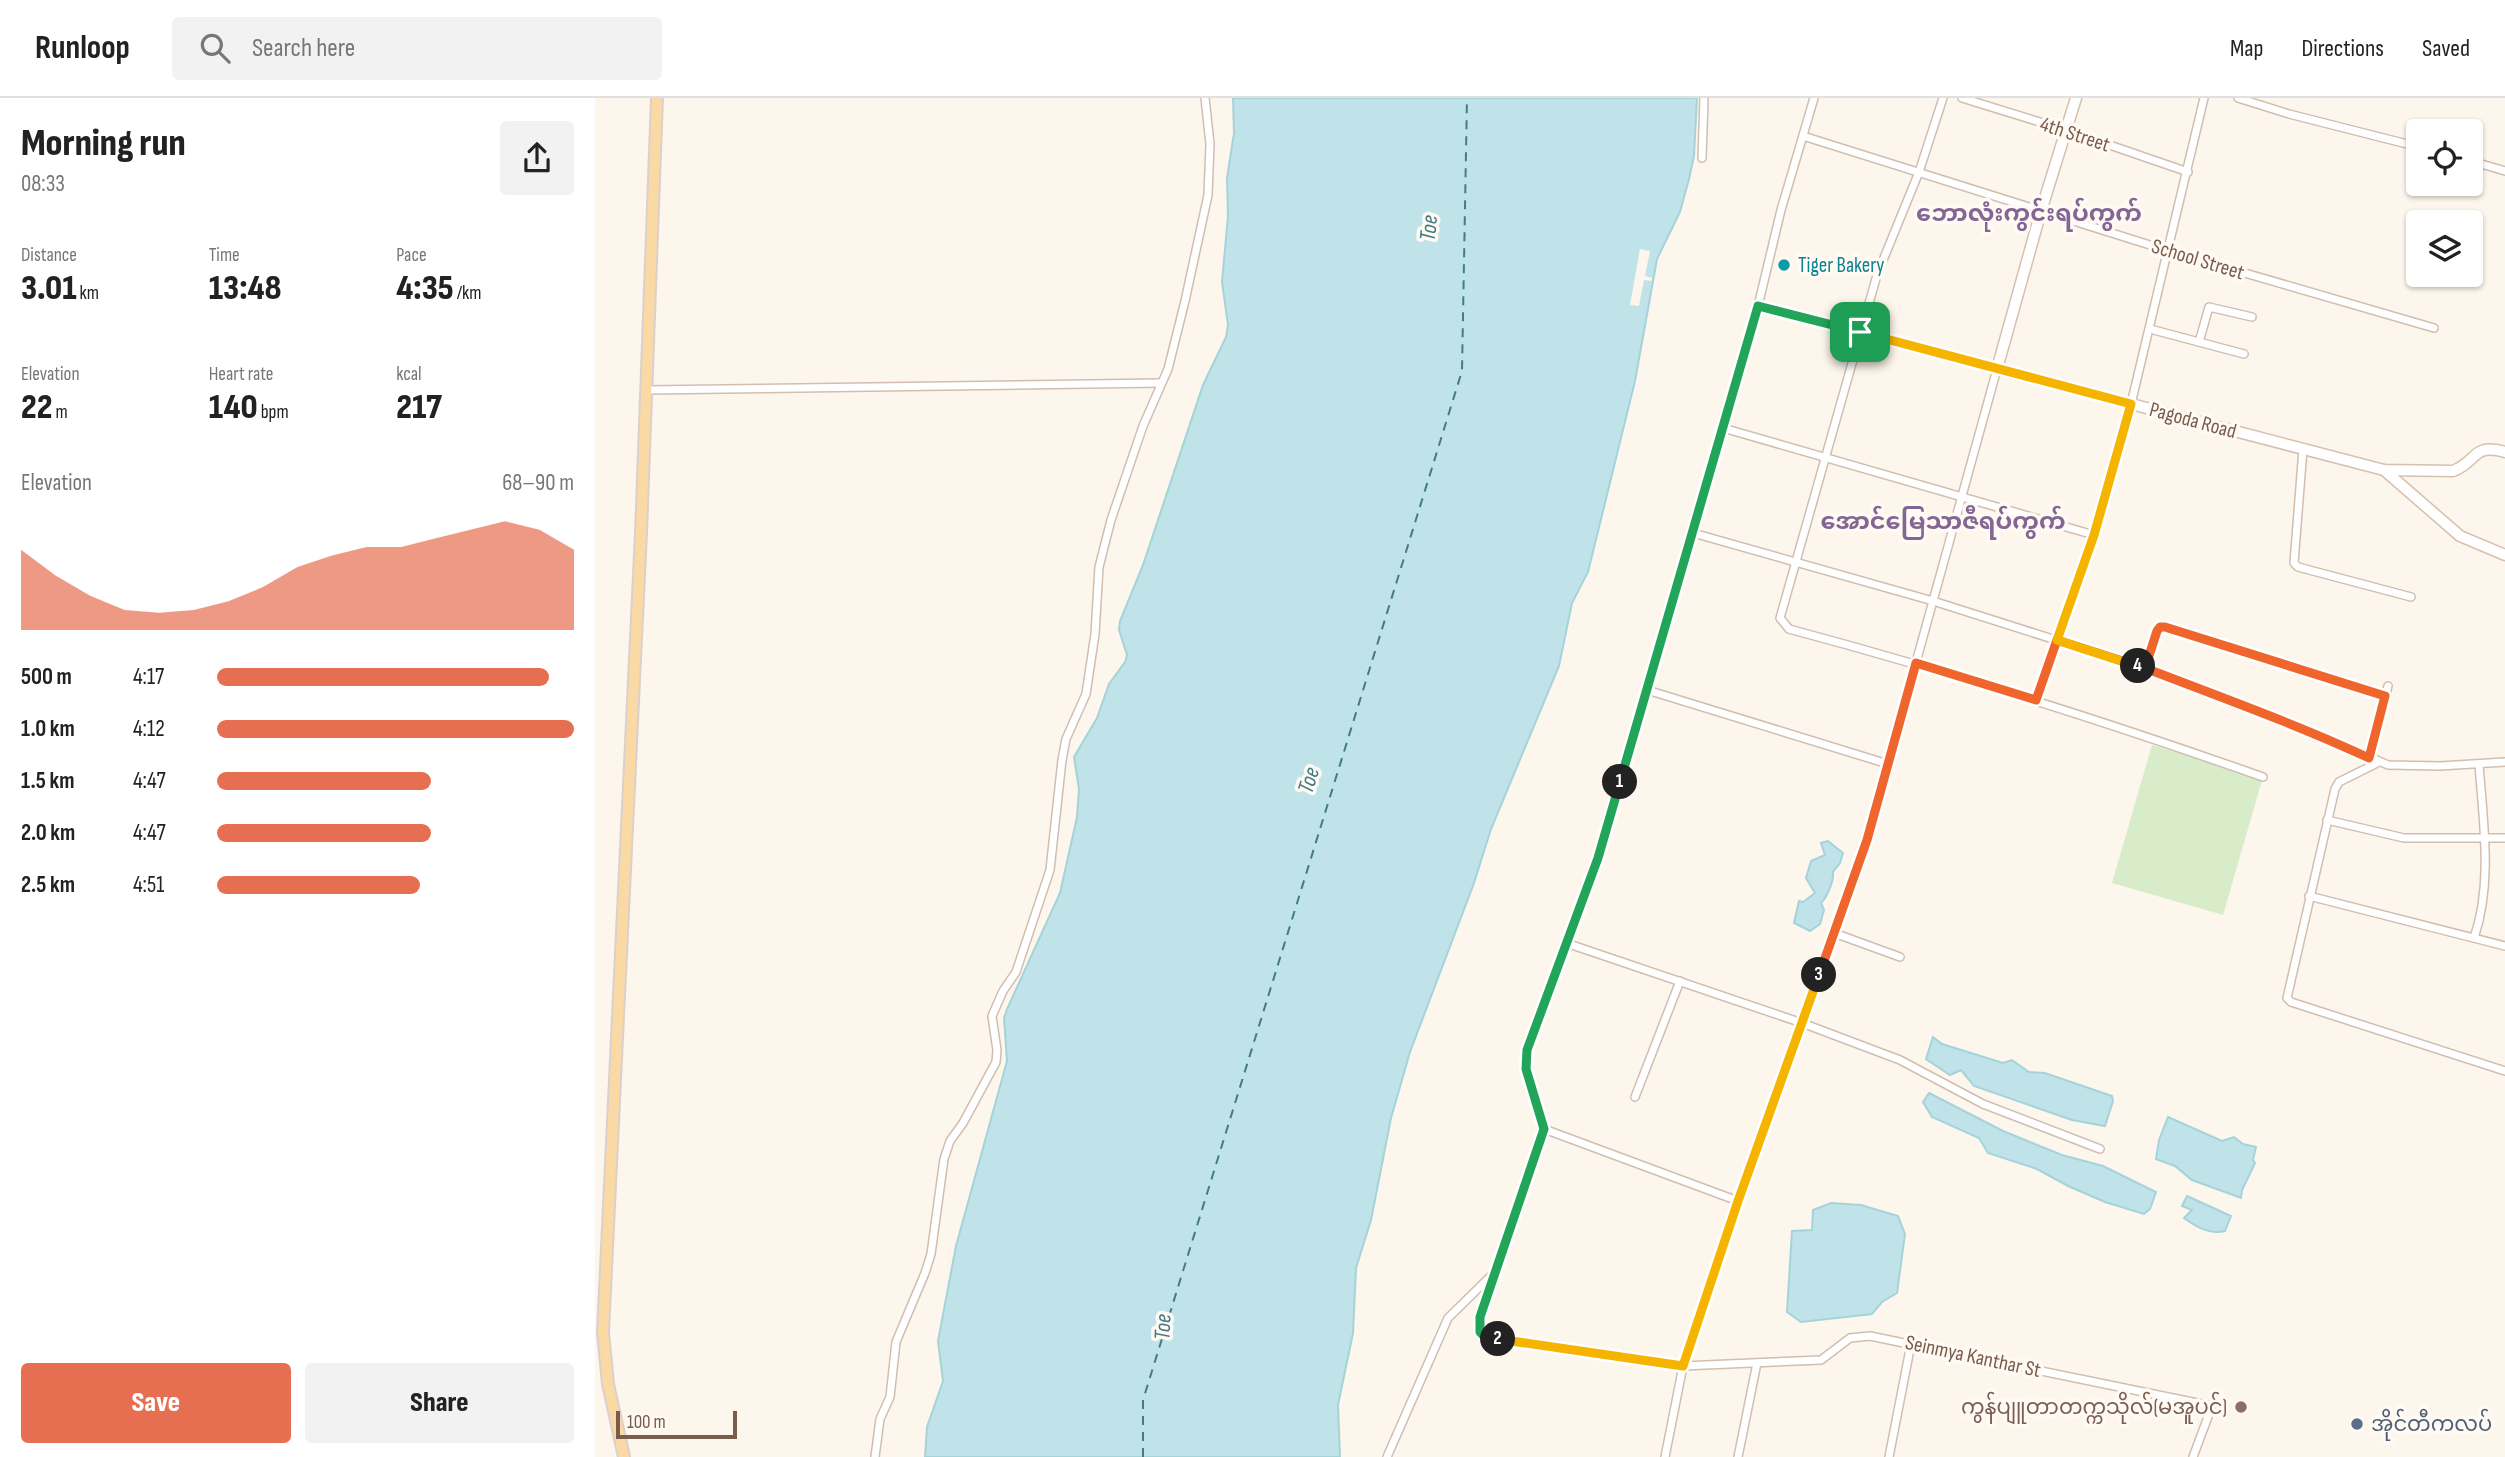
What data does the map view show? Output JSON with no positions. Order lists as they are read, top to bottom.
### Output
{
  "streets": {
    "main road": ["Pagoda Road"],
    "street": ["4th Street", "School Street", "Seinmya Kanthar St"]
  },
  "districts": ["ဘောလုံးကွင်းရပ်ကွက်", "အောင်မြေသာဇီရပ်ကွက်"],
  "water": ["Toe"],
  "places": ["Tiger Bakery", "ကွန်ပျူတာတက္ကသိုလ်(မအူပင်)", "အိုင်တီကလပ်"],
  "scale_bar": "100 m",
  "page": {
    "header": "Runloop",
    "search": "Search here",
    "nav": ["Map", "Directions", "Saved"],
    "heading": ["Morning run", "08:33"],
    "stats": [
      ["Distance", "3.01 km"],
      ["Time", "13:48"],
      ["Pace", "4:35 /km"],
      ["Elevation", "22 m"],
      ["Heart rate", "140 bpm"],
      ["kcal", "217"]
    ],
    "chart": ["Elevation", "68–90 m"],
    "pins": [
      "4",
      "1",
      "3",
      "2"
    ],
    "list": [
      {
        "name": "500 m",
        "note": "4:17"
      },
      {
        "name": "1.0 km",
        "note": "4:12"
      },
      {
        "name": "1.5 km",
        "note": "4:47"
      },
      {
        "name": "2.0 km",
        "note": "4:47"
      },
      {
        "name": "2.5 km",
        "note": "4:51"
      }
    ],
    "buttons": ["Save", "Share"],
    "scale": "100 m"
  }
}
